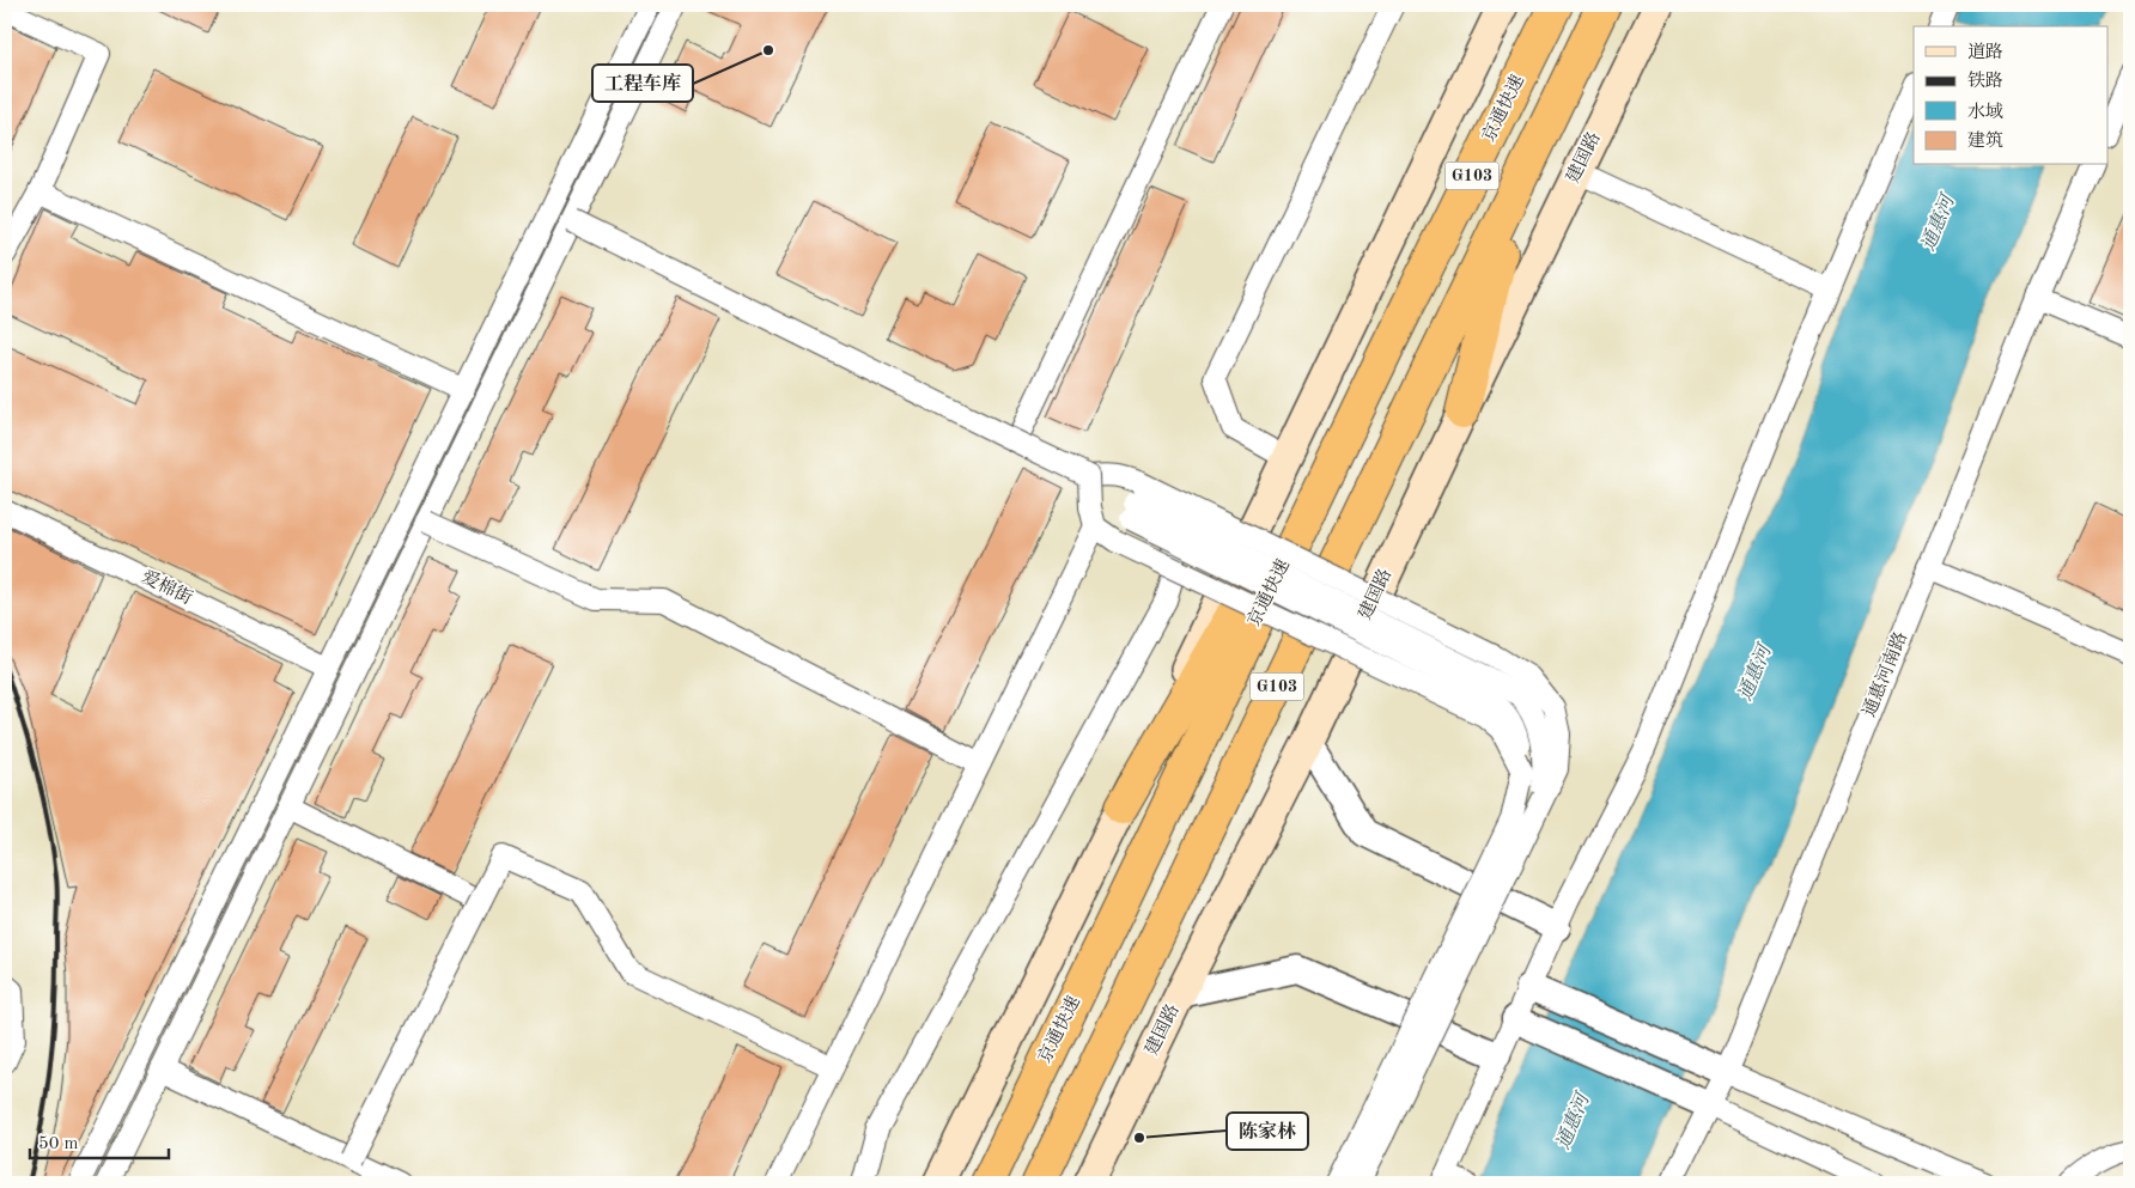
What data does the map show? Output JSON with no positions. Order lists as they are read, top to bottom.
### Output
{
  "streets": {
    "highway": ["京通快速", "G103"],
    "main road": ["建国路"],
    "street": ["爱棉街", "通惠河南路"]
  },
  "water": ["通惠河"],
  "places": ["工程车库", "陈家林"],
  "legend": [
    "道路",
    "铁路",
    "水域",
    "建筑"
  ],
  "scale_bar": "50 m"
}
